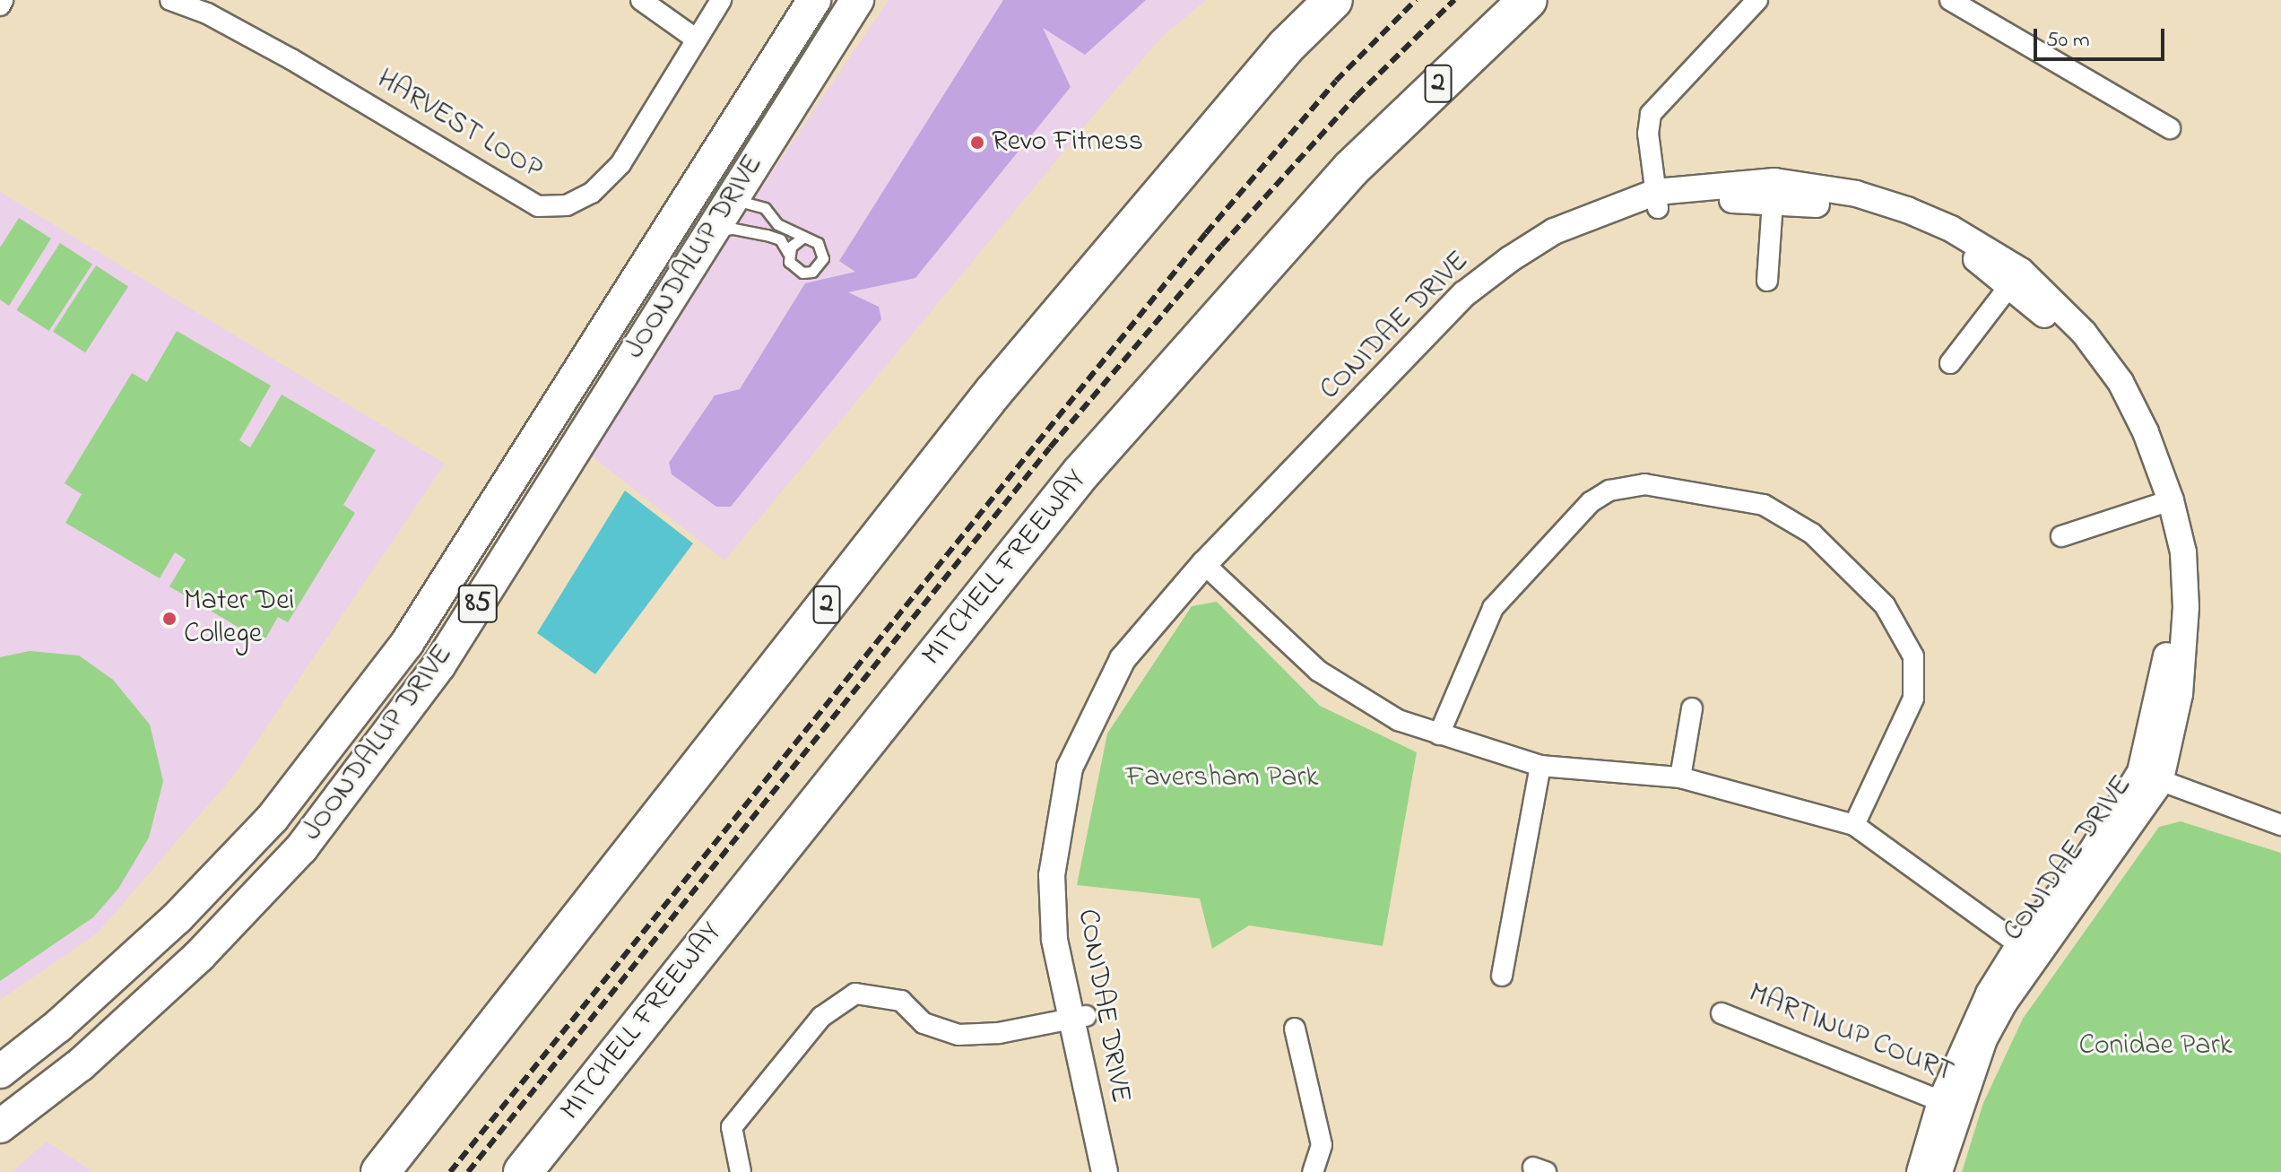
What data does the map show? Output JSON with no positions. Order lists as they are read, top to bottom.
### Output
{
  "streets": {
    "highway": ["2", "MITCHELL FREEWAY"],
    "main road": ["JOONDALUP DRIVE", "85"],
    "street": ["HARVEST LOOP", "CONIDAE DRIVE", "MARTINUP COURT"]
  },
  "crossings": [
    ["CONIDAE DRIVE", "MARTINUP COURT"]
  ],
  "parks": ["Faversham Park", "Conidae Park"],
  "places": ["Revo Fitness", "Mater Dei College"],
  "scale_bar": "50 m"
}
